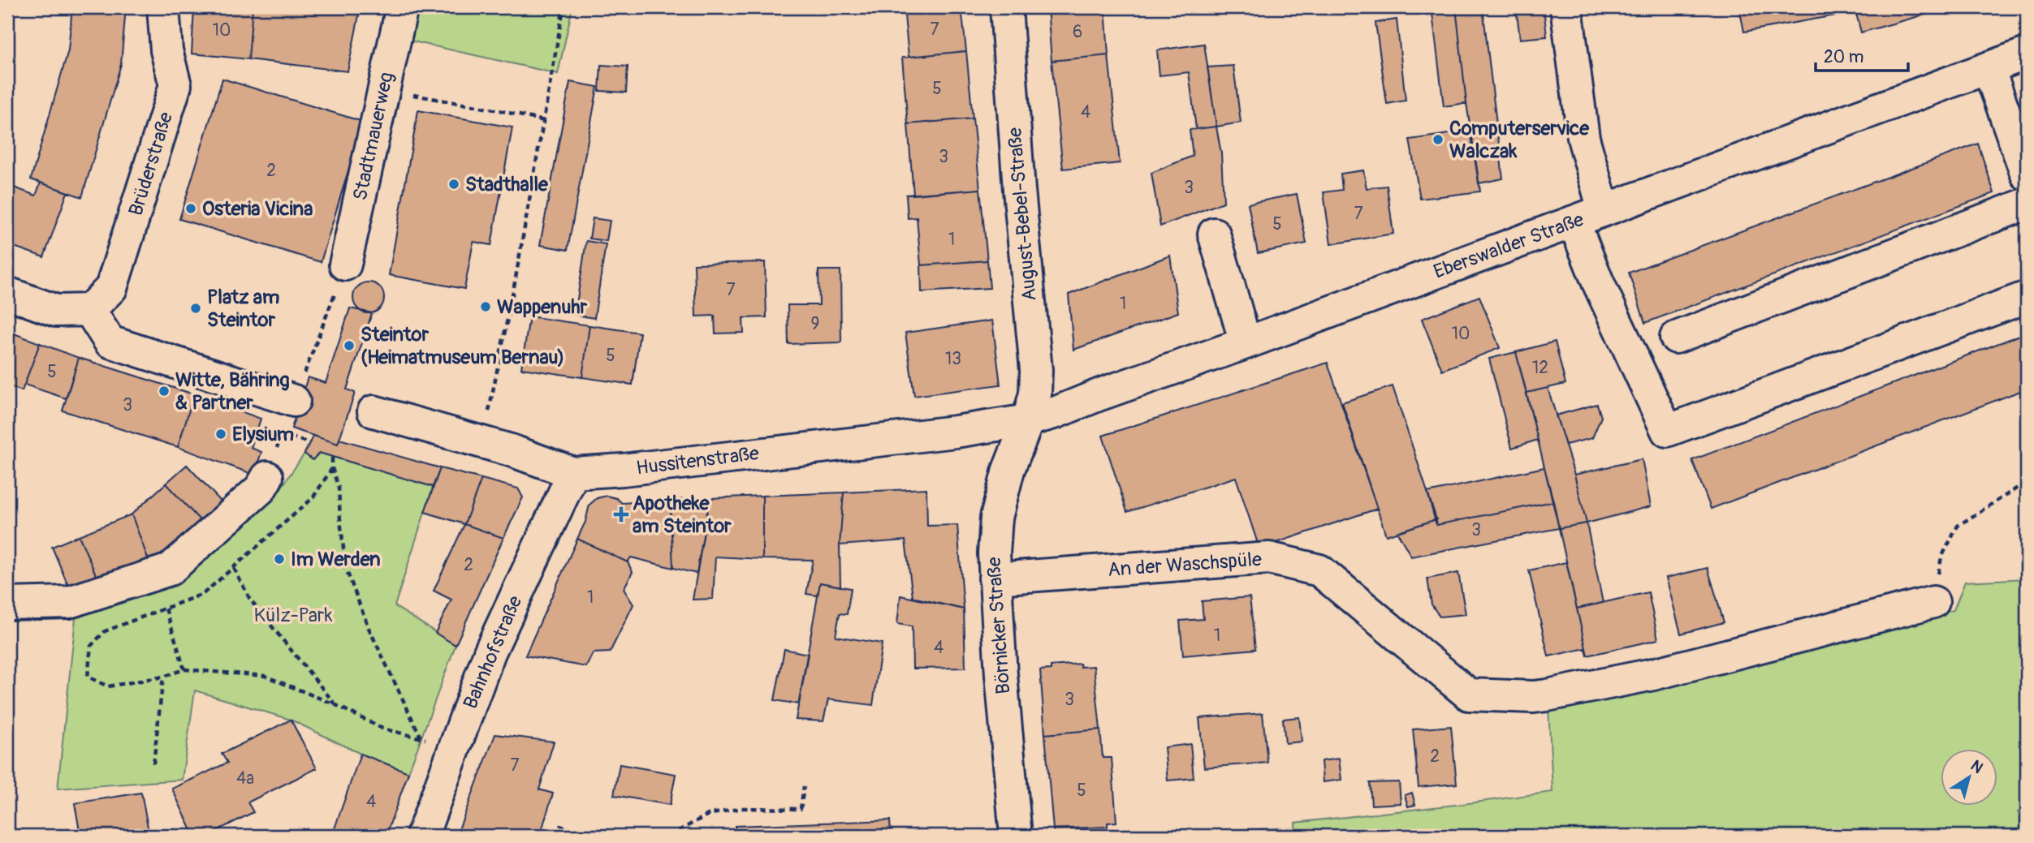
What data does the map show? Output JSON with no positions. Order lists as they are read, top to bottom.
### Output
{
  "streets": {
    "street": [
      "Stadtmauerweg",
      "Brüderstraße",
      "August-Bebel-Straße",
      "Eberswalder Straße",
      "Hussitenstraße",
      "An der Waschspüle",
      "Börnicker Straße",
      "Bahnhofstraße"
    ]
  },
  "crossings": [
    ["August-Bebel-Straße", "Eberswalder Straße"],
    ["August-Bebel-Straße", "Hussitenstraße"],
    ["August-Bebel-Straße", "Börnicker Straße"],
    ["Eberswalder Straße", "Hussitenstraße"],
    ["Eberswalder Straße", "Börnicker Straße"],
    ["Hussitenstraße", "Börnicker Straße"],
    ["Hussitenstraße", "Bahnhofstraße"],
    ["An der Waschspüle", "Börnicker Straße"]
  ],
  "parks": ["Külz-Park"],
  "places": {
    "other": [
      "Computerservice Walczak",
      "Stadthalle",
      "Osteria Vicina",
      "Wappenuhr",
      "Platz am Steintor",
      "Steintor (Heimatmuseum Bernau)",
      "Witte, Bähring & Partner",
      "Elysium",
      "Im Werden"
    ],
    "health": ["Apotheke am Steintor"]
  },
  "house_numbers": [
    "7",
    "10",
    "6",
    "5",
    "4",
    "3",
    "2",
    "3",
    "7",
    "5",
    "1",
    "7",
    "1",
    "9",
    "10",
    "5",
    "13",
    "12",
    "5",
    "3",
    "3",
    "2",
    "1",
    "1",
    "4",
    "3",
    "2",
    "7",
    "4a",
    "5",
    "4"
  ],
  "scale_bar": "20 m",
  "north": "top right"
}
